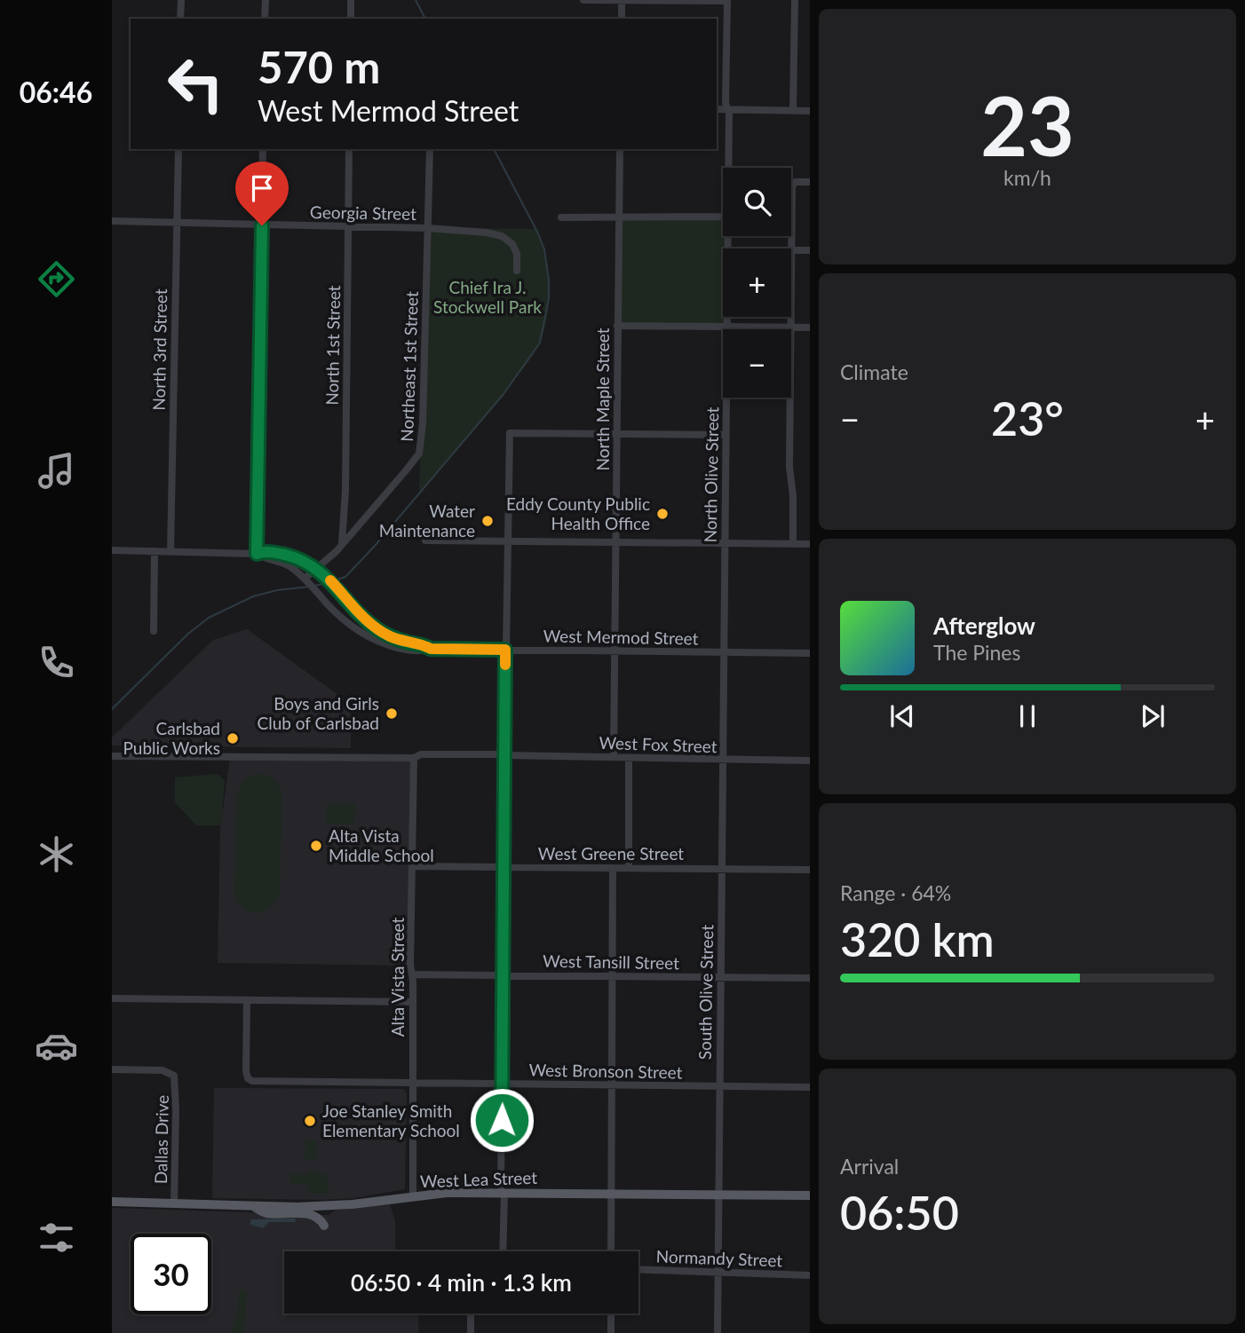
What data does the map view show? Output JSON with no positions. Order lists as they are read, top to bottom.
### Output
{
  "streets": {
    "main road": ["West Lea Street"],
    "street": [
      "Georgia Street",
      "North 1st Street",
      "North 3rd Street",
      "Northeast 1st Street",
      "North Maple Street",
      "North Olive Street",
      "West Mermod Street",
      "West Fox Street",
      "West Greene Street",
      "West Tansill Street",
      "Alta Vista Street",
      "South Olive Street",
      "West Bronson Street",
      "Dallas Drive",
      "Normandy Street"
    ]
  },
  "crossings": [
    ["Georgia Street", "North 1st Street"],
    ["Georgia Street", "North 3rd Street"],
    ["Georgia Street", "Northeast 1st Street"],
    ["North 1st Street", "Northeast 1st Street"],
    ["North Maple Street", "West Mermod Street"],
    ["North Maple Street", "West Fox Street"],
    ["North Olive Street", "West Mermod Street"],
    ["North Olive Street", "South Olive Street"],
    ["West Mermod Street", "South Olive Street"],
    ["West Fox Street", "Alta Vista Street"],
    ["West Fox Street", "South Olive Street"],
    ["West Greene Street", "Alta Vista Street"],
    ["West Greene Street", "South Olive Street"],
    ["West Tansill Street", "Alta Vista Street"],
    ["West Tansill Street", "South Olive Street"],
    ["Alta Vista Street", "West Bronson Street"],
    ["Alta Vista Street", "West Lea Street"],
    ["South Olive Street", "West Bronson Street"],
    ["South Olive Street", "West Lea Street"],
    ["South Olive Street", "Normandy Street"],
    ["Dallas Drive", "West Lea Street"]
  ],
  "parks": ["Chief Ira J. Stockwell Park"],
  "places": [
    "Eddy County Public Health Office",
    "Water Maintenance",
    "Boys and Girls Club of Carlsbad",
    "Carlsbad Public Works",
    "Alta Vista Middle School",
    "Joe Stanley Smith Elementary School"
  ],
  "page": {
    "tabs": "06:46",
    "tile": [
      ["23", "km/h"],
      "Climate",
      ["Range · 64%", "320 km"],
      ["Arrival", "06:50"]
    ],
    "turn": ["570 m", "West Mermod Street"],
    "map_buttons": ["+", "−"],
    "heat": ["−", "23°", "+"],
    "song": ["Afterglow", "The Pines"],
    "limit": "30",
    "trip": "06:50 · 4 min · 1.3 km"
  }
}
